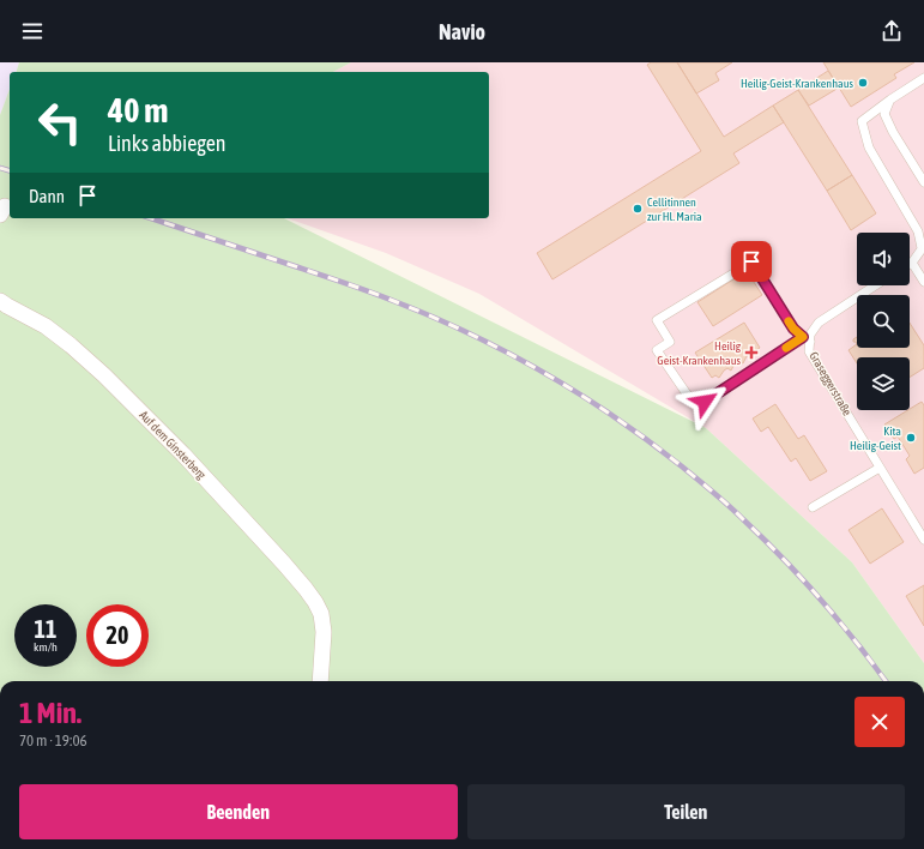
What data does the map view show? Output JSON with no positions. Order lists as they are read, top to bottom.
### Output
{
  "streets": {
    "street": ["Auf dem Ginsterberg"],
    "lane": ["Graseggerstraße"]
  },
  "places": {
    "other": ["Heilig-Geist-Krankenhaus", "Cellitinnen zur Hl. Maria", "Kita Heilig-Geist"],
    "health": ["Heilig Geist-Krankenhaus"]
  },
  "page": {
    "header": "Navio",
    "turn": ["40 m", "Links abbiegen"],
    "then": "Dann",
    "speed": "11 km/h",
    "limit": "20",
    "heading": ["1 Min.", "70 m · 19:06"],
    "buttons": ["Beenden", "Teilen"]
  }
}
